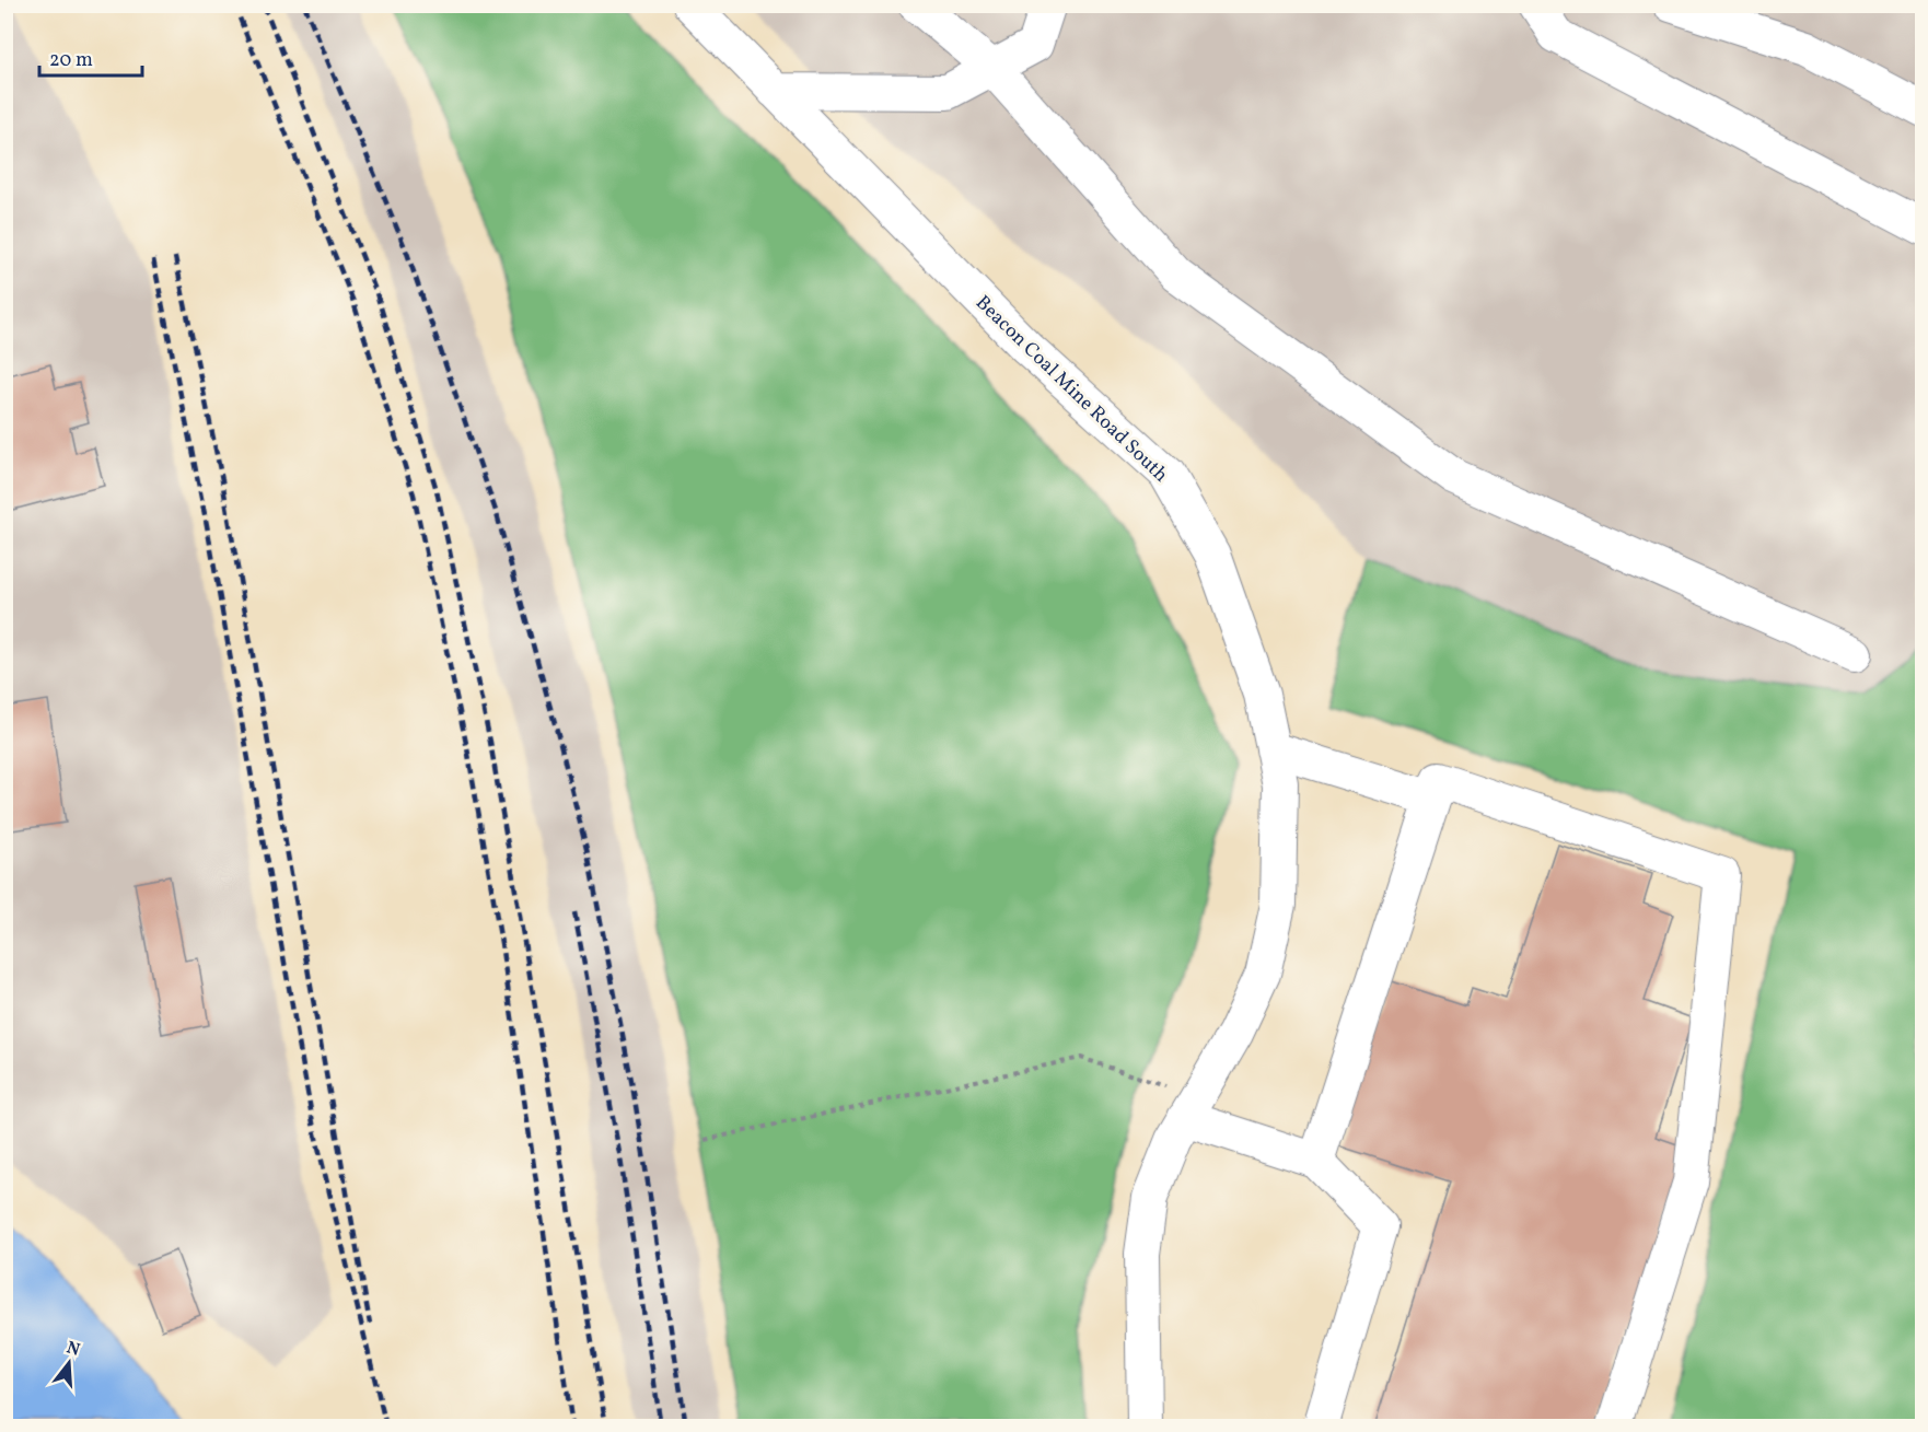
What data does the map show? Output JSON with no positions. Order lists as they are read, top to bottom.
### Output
{
  "streets": {
    "street": ["Beacon Coal Mine Road South"]
  },
  "scale_bar": "20 m",
  "north": "top"
}
